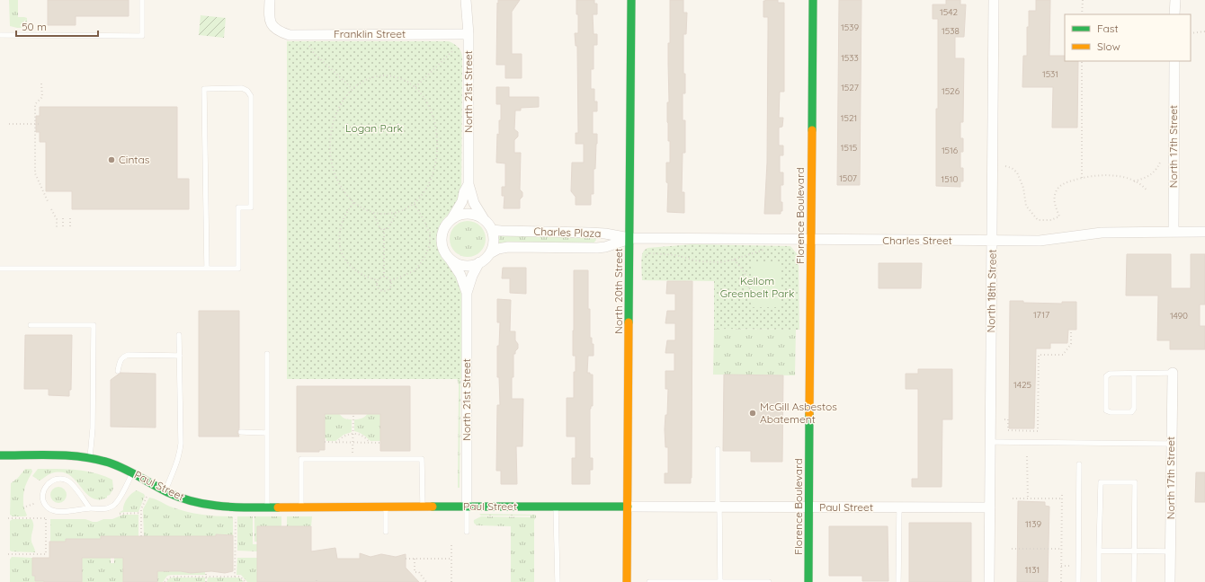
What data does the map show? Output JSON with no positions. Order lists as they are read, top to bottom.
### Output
{
  "streets": {
    "street": [
      "Franklin Street",
      "North 21st Street",
      "North 17th Street",
      "Florence Boulevard",
      "Charles Plaza",
      "Charles Street",
      "North 20th Street",
      "North 18th Street",
      "Paul Street"
    ]
  },
  "crossings": [
    ["Franklin Street", "North 21st Street"],
    ["North 21st Street", "Paul Street"],
    ["North 17th Street", "Charles Street"],
    ["Florence Boulevard", "Charles Street"],
    ["Florence Boulevard", "Paul Street"],
    ["Charles Plaza", "Charles Street"],
    ["Charles Plaza", "North 20th Street"],
    ["Charles Street", "North 20th Street"],
    ["Charles Street", "North 18th Street"],
    ["North 20th Street", "Paul Street"],
    ["North 18th Street", "Paul Street"]
  ],
  "parks": ["Logan Park", "Kellom Greenbelt Park"],
  "places": ["Cintas", "McGill Asbestos Abatement"],
  "house_numbers": [
    "1542",
    "1539",
    "1538",
    "1533",
    "1531",
    "1527",
    "1526",
    "1521",
    "1515",
    "1516",
    "1507",
    "1510",
    "1717",
    "1490",
    "1425",
    "1139",
    "1131"
  ],
  "legend": ["Fast", "Slow"],
  "scale_bar": "50 m"
}
